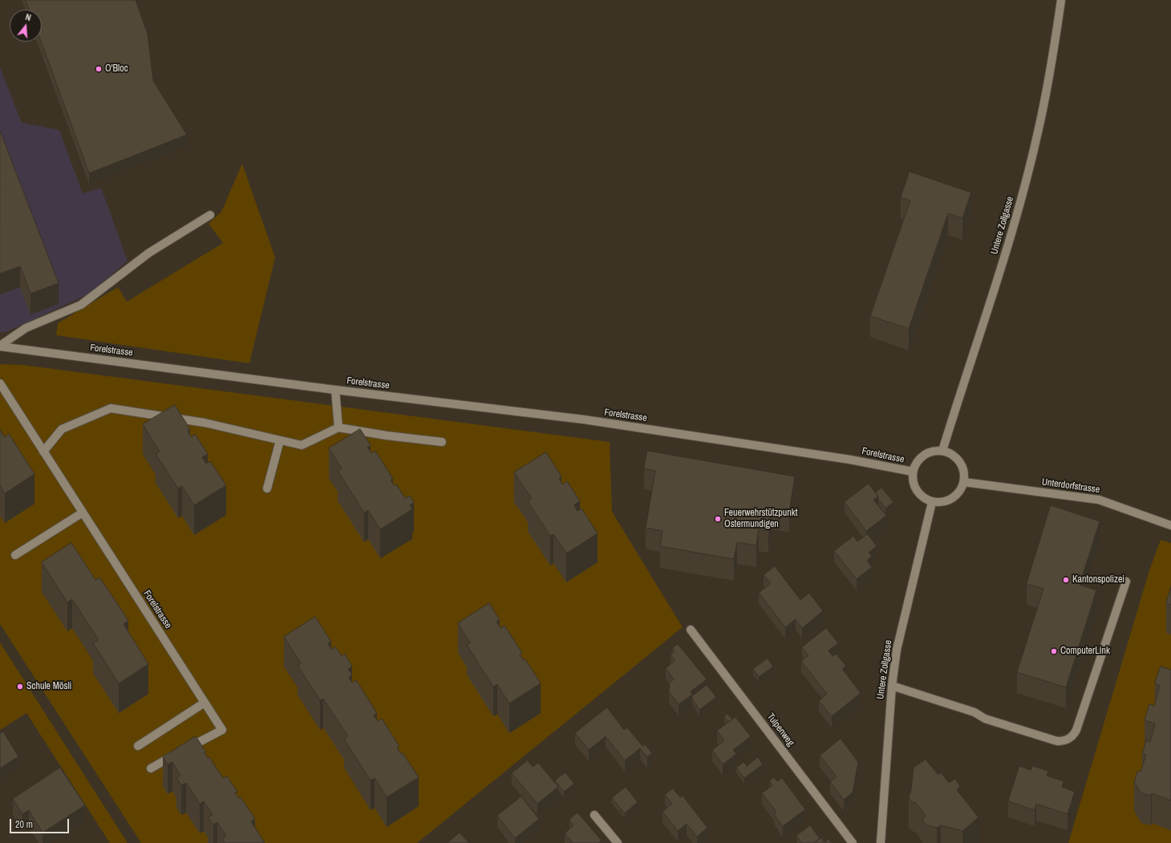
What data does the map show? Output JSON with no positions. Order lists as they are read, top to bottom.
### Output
{
  "streets": {
    "street": [
      "Untere Zollgasse",
      "Forelstrasse",
      "Unterdorfstrasse",
      "Tulpenweg"
    ]
  },
  "crossings": [
    ["Untere Zollgasse", "Forelstrasse"],
    ["Untere Zollgasse", "Unterdorfstrasse"],
    ["Forelstrasse", "Unterdorfstrasse"]
  ],
  "places": [
    "O'Bloc",
    "Feuerwehrstützpunkt Ostermundigen",
    "Kantonspolizei",
    "ComputerLink",
    "Schule Mösli"
  ],
  "scale_bar": "20 m",
  "north": "top"
}
